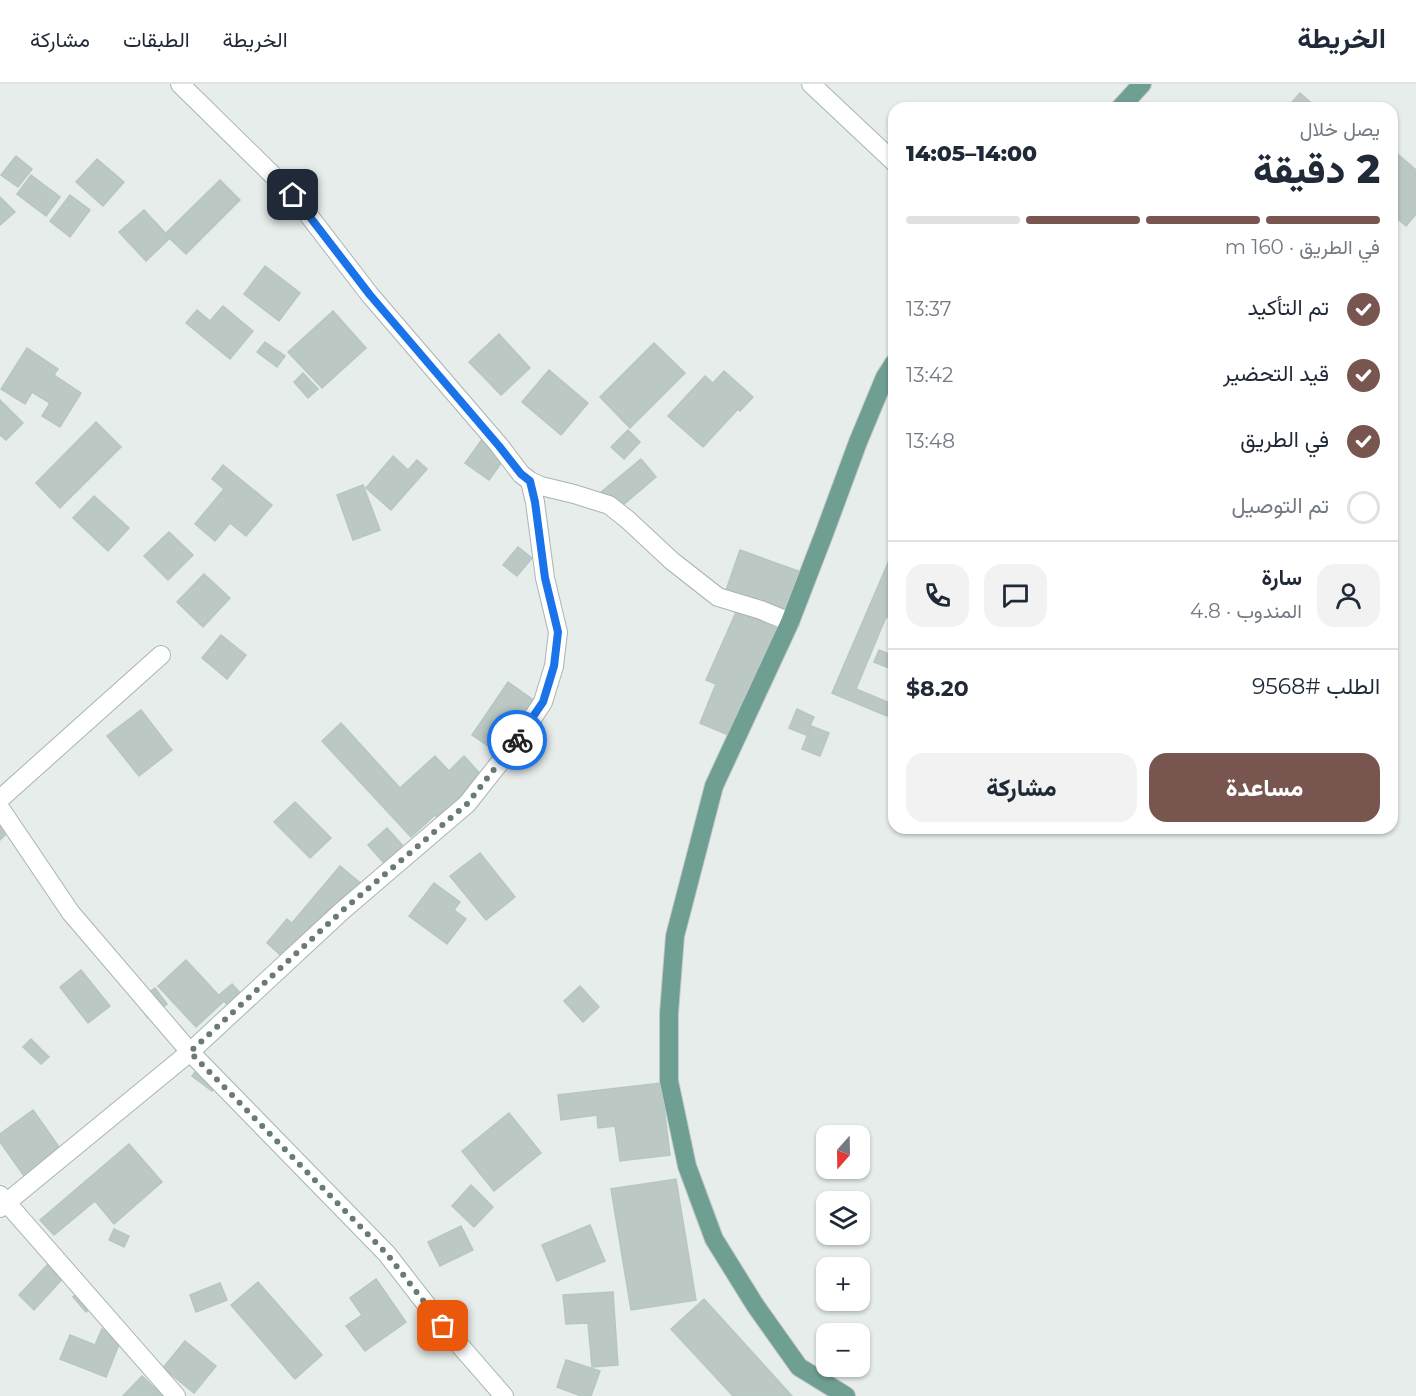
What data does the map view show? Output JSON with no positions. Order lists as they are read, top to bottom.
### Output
{
  "north": "bottom",
  "page": {
    "header": "الخريطة",
    "nav": ["الخريطة", "الطبقات", "مشاركة"],
    "heading": ["2 دقيقة", "يصل خلال", "14:00–14:05"],
    "panel": [
      "سارة",
      "المندوب · 4.8",
      "الطلب #9568",
      "$8.20"
    ],
    "bar": "في الطريق · 160 m",
    "list": [
      ["تم التأكيد", "13:37"],
      ["قيد التحضير", "13:42"],
      ["في الطريق", "13:48"],
      "تم التوصيل"
    ],
    "buttons": ["مساعدة", "مشاركة"],
    "map_buttons": ["+", "−"]
  }
}
